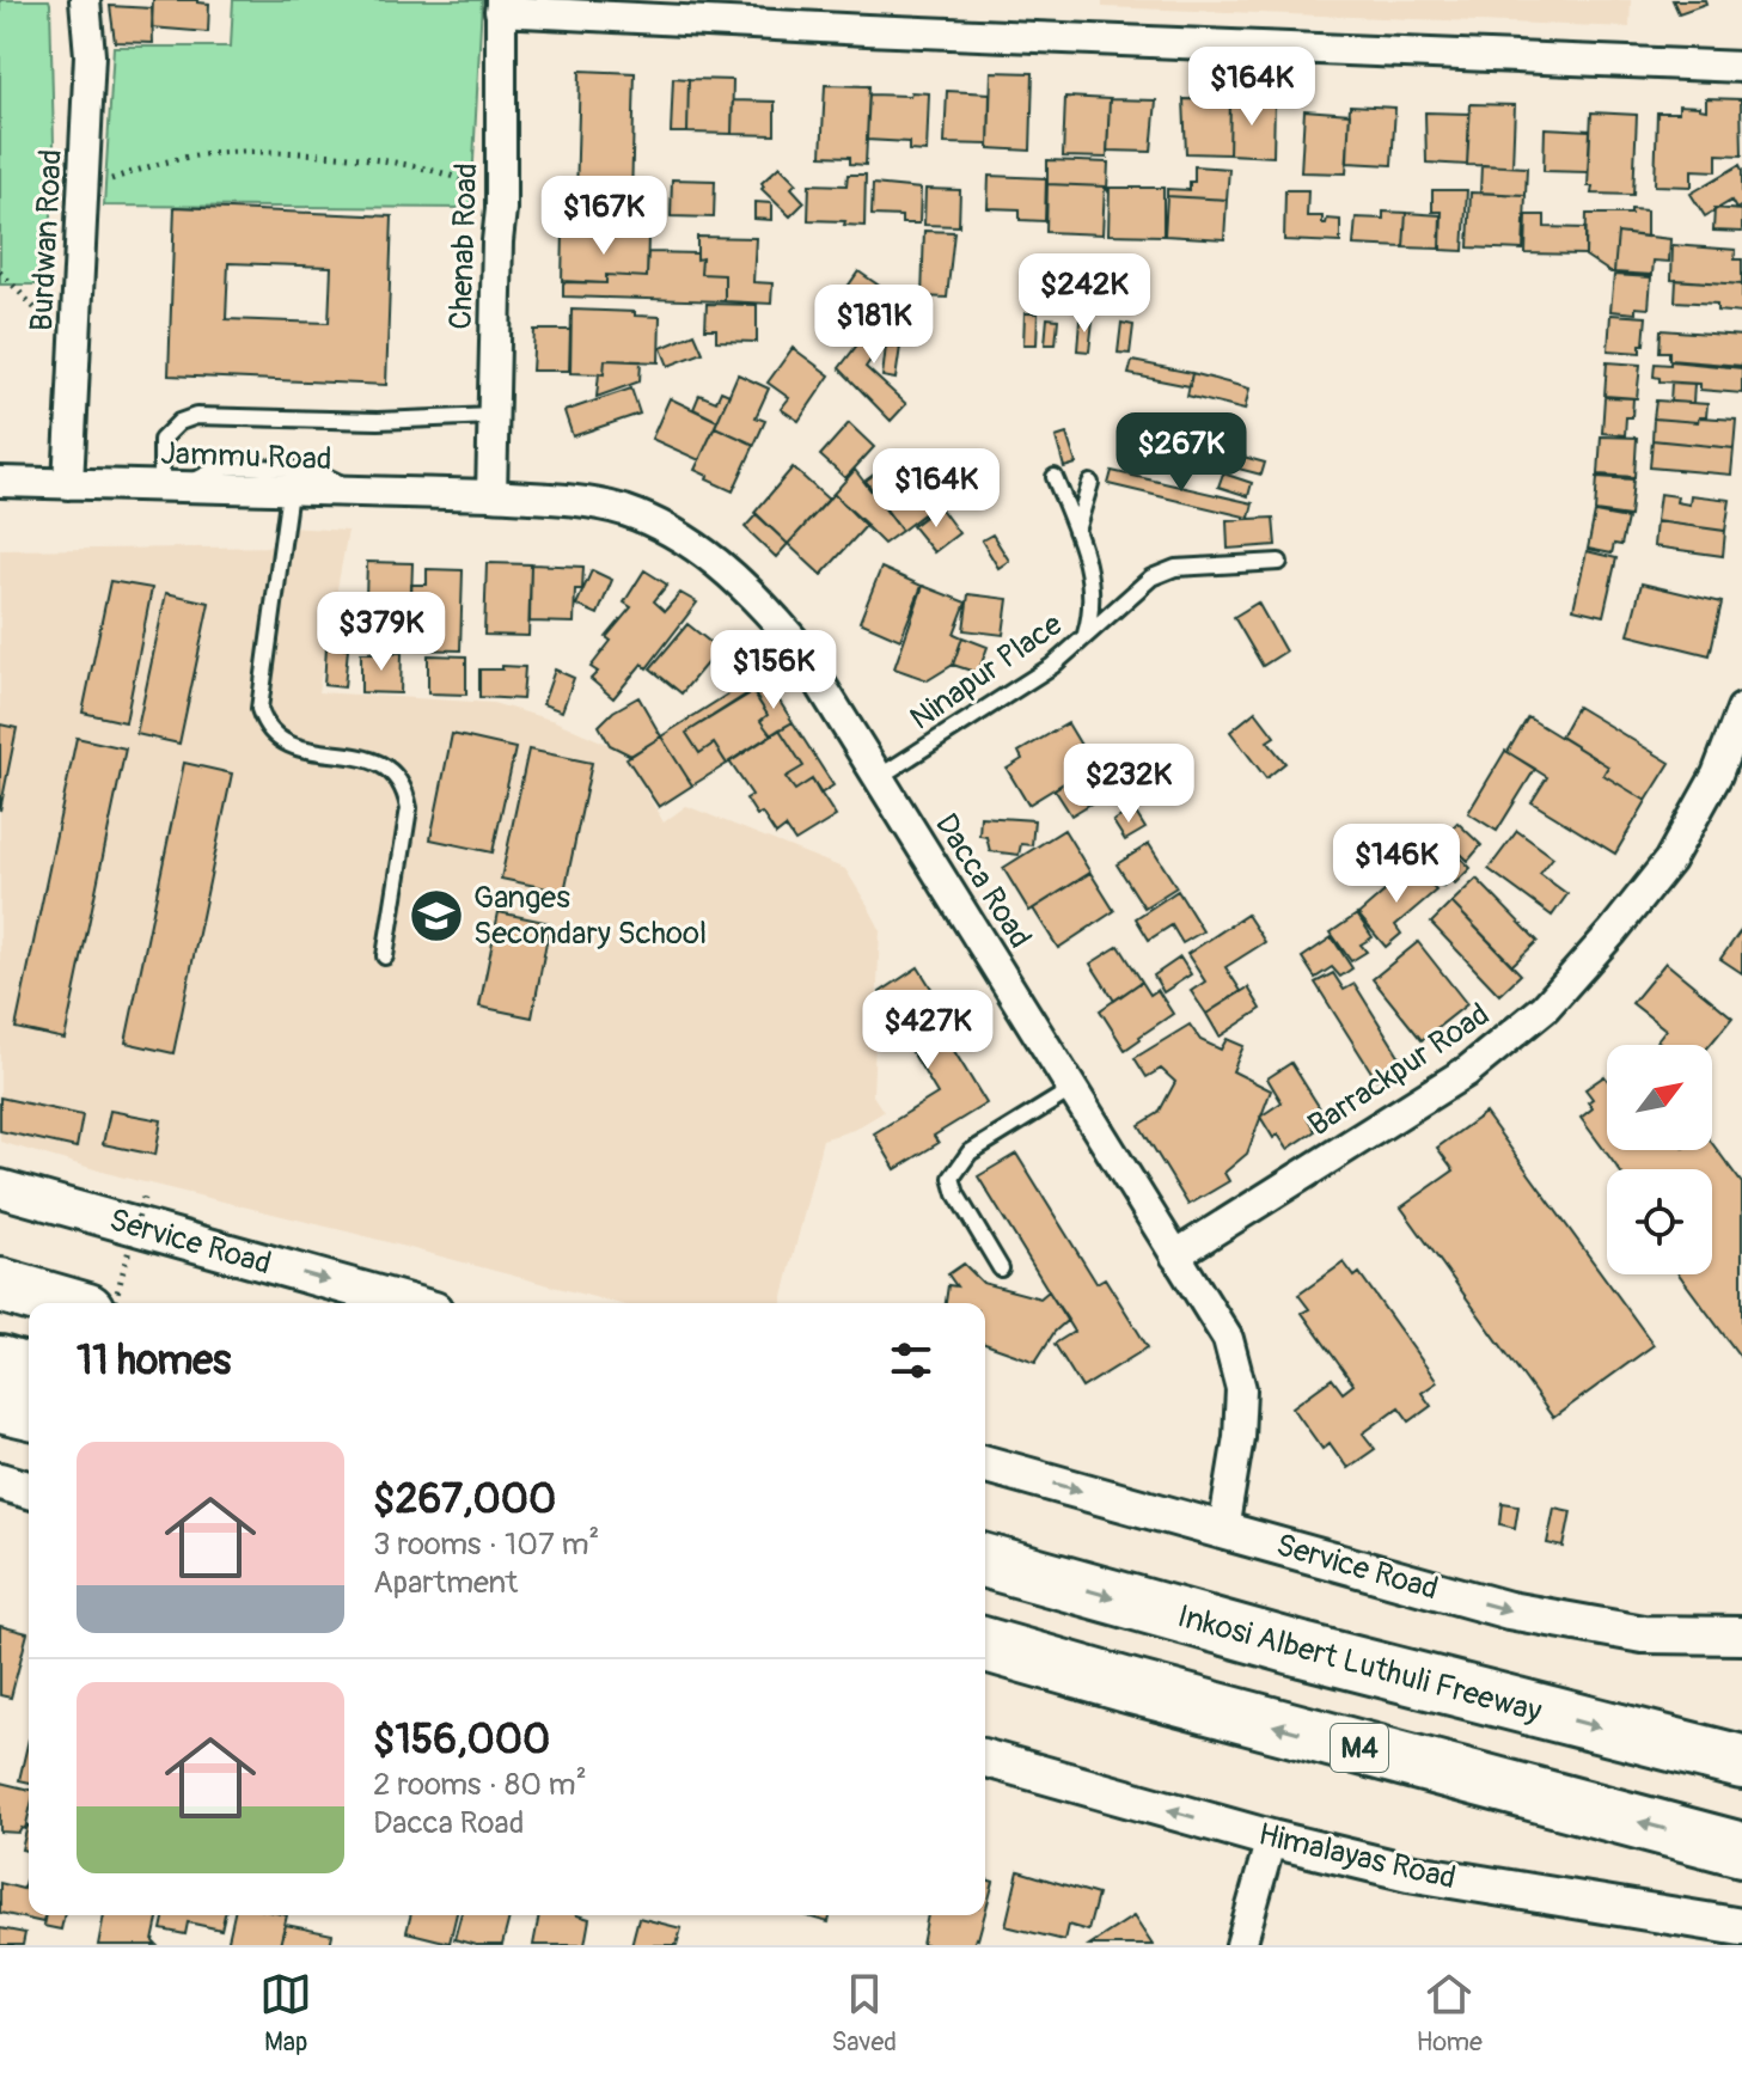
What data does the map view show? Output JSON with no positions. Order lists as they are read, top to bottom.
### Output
{
  "streets": {
    "highway": ["Inkosi Albert Luthuli Freeway", "M4"],
    "street": [
      "Burdwan Road",
      "Chenab Road",
      "Jammu Road",
      "Dacca Road",
      "Barrackpur Road",
      "Service Road",
      "Himalayas Road"
    ],
    "lane": ["Ninapur Place"]
  },
  "crossings": [
    ["Burdwan Road", "Jammu Road"],
    ["Chenab Road", "Jammu Road"],
    ["Chenab Road", "Dacca Road"],
    ["Jammu Road", "Dacca Road"],
    ["Ninapur Place", "Dacca Road"],
    ["Dacca Road", "Barrackpur Road"],
    ["Dacca Road", "Service Road"]
  ],
  "one_way": ["Service Road", "Himalayas Road"],
  "places": {
    "school or university": ["Ganges Secondary School"]
  },
  "north": "top right",
  "page": {
    "price": [
      "$164K",
      "$167K",
      "$242K",
      "$181K",
      "$267K",
      "$164K",
      "$379K",
      "$156K",
      "$232K",
      "$146K",
      "$427K"
    ],
    "heading": "11 homes",
    "list": [
      {
        "name": "$267,000",
        "note": "3 rooms · 107 m² · Apartment"
      },
      {
        "name": "$156,000",
        "note": "2 rooms · 80 m² · Dacca Road"
      }
    ],
    "tabs": ["Map", "Saved", "Home"]
  }
}
